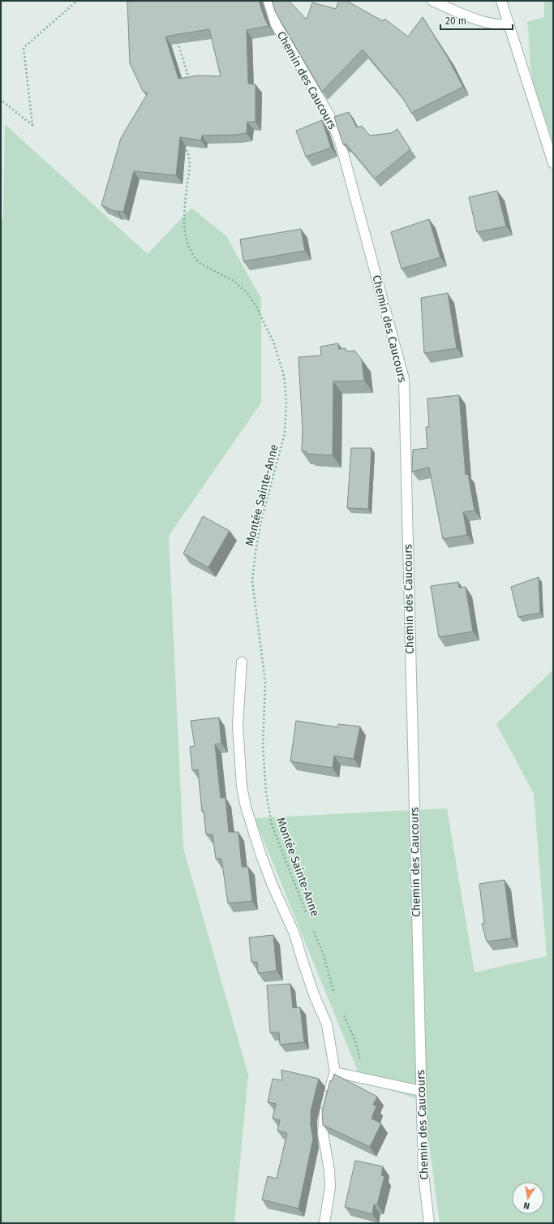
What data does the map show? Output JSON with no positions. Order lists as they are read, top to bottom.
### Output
{
  "streets": {
    "street": ["Chemin des Caucours"],
    "path": ["Montée Sainte-Anne"]
  },
  "scale_bar": "20 m",
  "north": "bottom"
}
